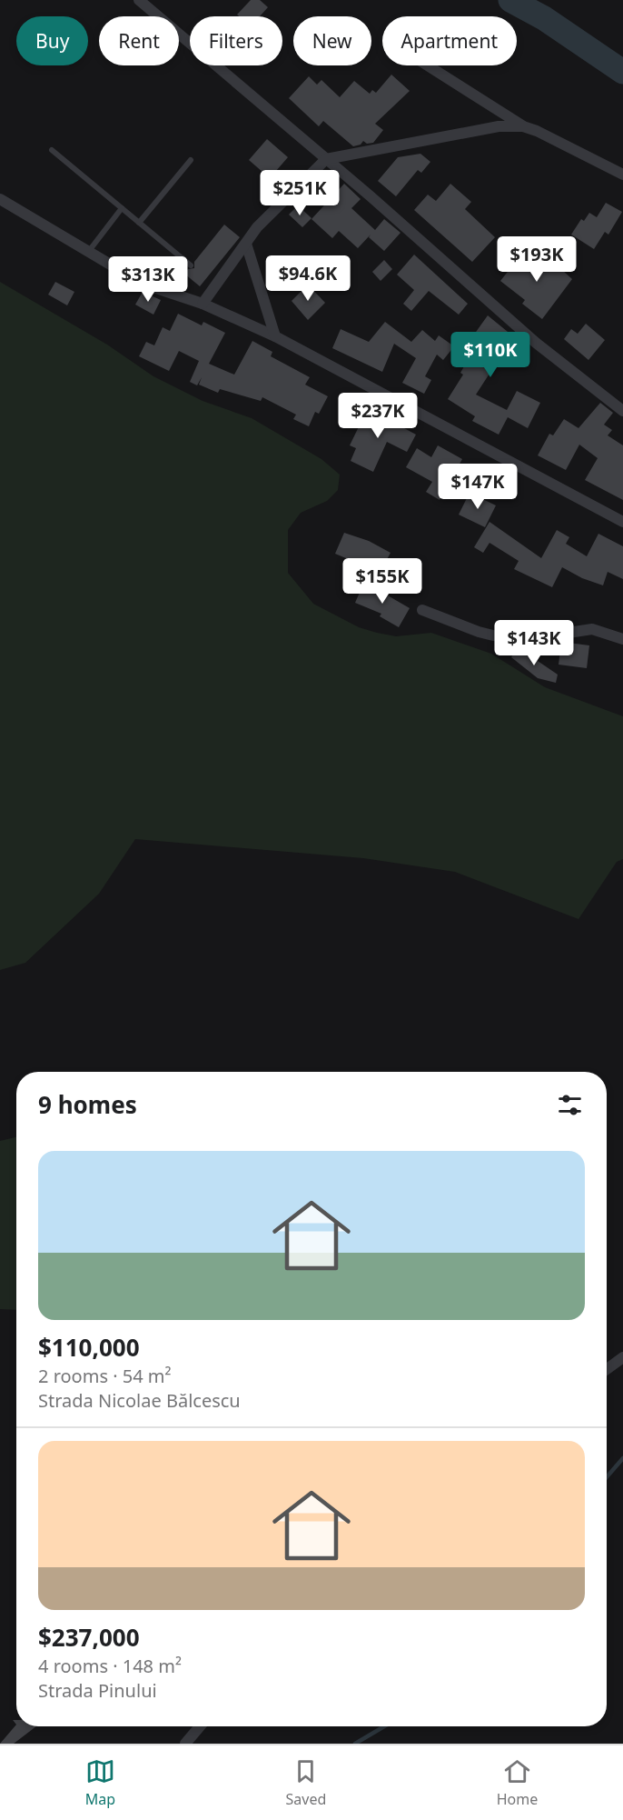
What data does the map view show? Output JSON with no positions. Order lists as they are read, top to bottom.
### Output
{
  "page": {
    "chip": [
      "Buy",
      "Rent",
      "Filters",
      "New",
      "Apartment"
    ],
    "price": [
      "$251K",
      "$193K",
      "$94.6K",
      "$313K",
      "$110K",
      "$237K",
      "$147K",
      "$155K",
      "$143K"
    ],
    "heading": "9 homes",
    "list": [
      {
        "name": "$110,000",
        "note": "2 rooms · 54 m² · Strada Nicolae Bălcescu"
      },
      {
        "name": "$237,000",
        "note": "4 rooms · 148 m² · Strada Pinului"
      }
    ],
    "tabs": ["Map", "Saved", "Home"]
  }
}
